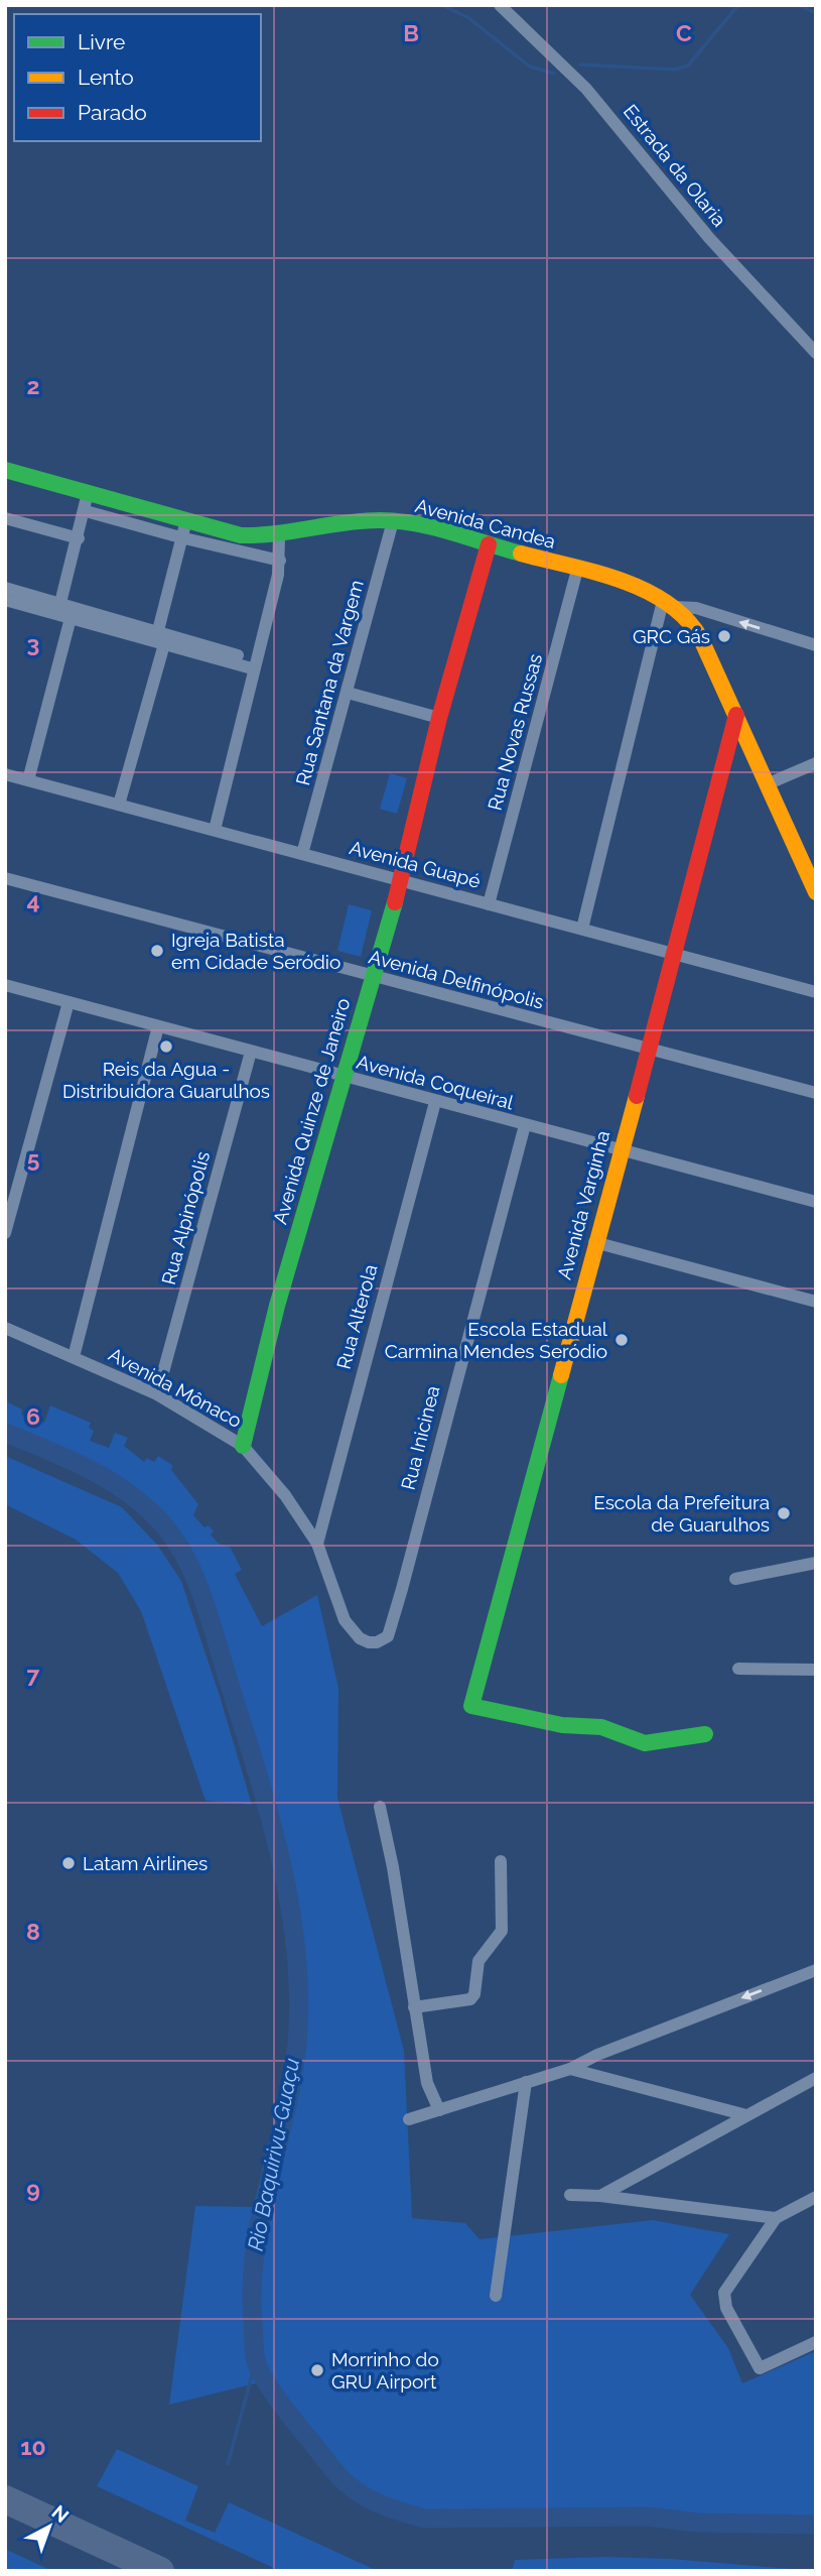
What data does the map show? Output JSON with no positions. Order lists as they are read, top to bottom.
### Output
{
  "streets": {
    "street": [
      "Estrada da Olaria",
      "Avenida Candea",
      "Rua Santana da Vargem",
      "Rua Novas Russas",
      "Avenida Guapé",
      "Avenida Delfinópolis",
      "Avenida Coqueiral",
      "Avenida Quinze de Janeiro",
      "Avenida Varginha",
      "Rua Alpinópolis",
      "Rua Alterola",
      "Avenida Mônaco",
      "Rua Inicinea"
    ]
  },
  "crossings": [
    ["Avenida Candea", "Rua Santana da Vargem"],
    ["Avenida Candea", "Rua Novas Russas"],
    ["Avenida Candea", "Avenida Quinze de Janeiro"],
    ["Rua Santana da Vargem", "Avenida Guapé"],
    ["Rua Novas Russas", "Avenida Guapé"],
    ["Avenida Guapé", "Avenida Quinze de Janeiro"],
    ["Avenida Guapé", "Avenida Varginha"],
    ["Avenida Delfinópolis", "Avenida Quinze de Janeiro"],
    ["Avenida Delfinópolis", "Avenida Varginha"],
    ["Avenida Coqueiral", "Avenida Quinze de Janeiro"],
    ["Avenida Coqueiral", "Avenida Varginha"],
    ["Avenida Coqueiral", "Rua Alpinópolis"],
    ["Avenida Coqueiral", "Rua Alterola"],
    ["Avenida Coqueiral", "Rua Inicinea"],
    ["Avenida Quinze de Janeiro", "Avenida Mônaco"],
    ["Rua Alpinópolis", "Avenida Mônaco"],
    ["Rua Alterola", "Avenida Mônaco"],
    ["Avenida Mônaco", "Rua Inicinea"]
  ],
  "water": ["Rio Baquirivu-Guaçu"],
  "places": [
    "GRC Gás",
    "Igreja Batista em Cidade Seródio",
    "Reis da Agua - Distribuidora Guarulhos",
    "Escola Estadual Carmina Mendes Seródio",
    "Escola da Prefeitura de Guarulhos",
    "Latam Airlines",
    "Morrinho do GRU Airport"
  ],
  "legend": ["Livre", "Lento", "Parado"],
  "north": "top right",
  "grid": {
    "columns": ["B", "C"],
    "rows": [
      "2",
      "3",
      "4",
      "5",
      "6",
      "7",
      "8",
      "9",
      "10"
    ]
  }
}
